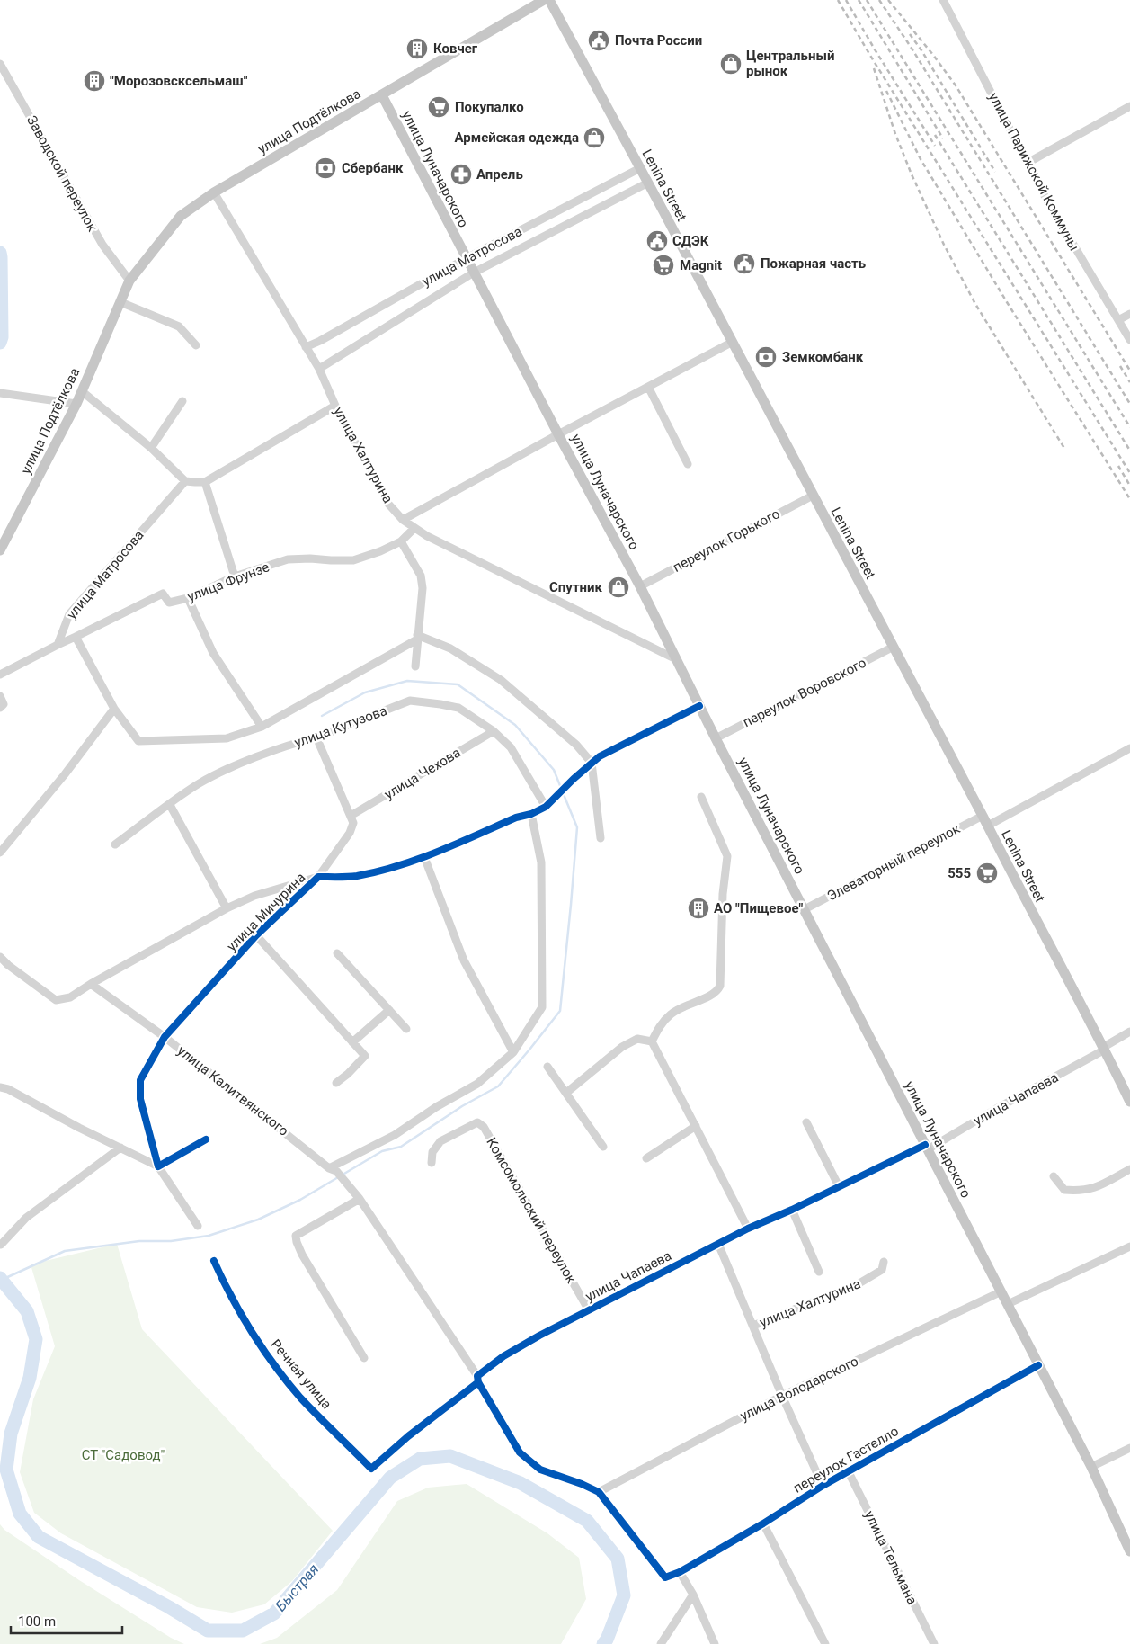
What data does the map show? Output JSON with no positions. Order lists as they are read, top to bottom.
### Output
{
  "streets": {
    "main road": ["улица Подтёлкова", "улица Луначарского", "Lenina Street"],
    "street": [
      "улица Парижской Коммуны",
      "Заводской переулок",
      "улица Матросова",
      "улица Халтурина",
      "переулок Горького",
      "улица Фрунзе",
      "переулок Воровского",
      "улица Кутузова",
      "улица Чехова",
      "Элеваторный переулок",
      "улица Мичурина",
      "улица Калитвянского",
      "улица Чапаева",
      "Комсомольский переулок",
      "Речная улица",
      "улица Володарского",
      "переулок Гастелло",
      "улица Тельмана"
    ]
  },
  "crossings": [
    ["улица Подтёлкова", "улица Луначарского"],
    ["улица Подтёлкова", "Заводской переулок"],
    ["улица Подтёлкова", "улица Халтурина"],
    ["улица Луначарского", "улица Матросова"],
    ["улица Луначарского", "улица Халтурина"],
    ["улица Луначарского", "переулок Горького"],
    ["улица Луначарского", "переулок Воровского"],
    ["улица Луначарского", "Элеваторный переулок"],
    ["улица Луначарского", "улица Мичурина"],
    ["улица Луначарского", "улица Чапаева"],
    ["улица Луначарского", "улица Володарского"],
    ["улица Луначарского", "переулок Гастелло"],
    ["Lenina Street", "улица Матросова"],
    ["Lenina Street", "переулок Горького"],
    ["Lenina Street", "переулок Воровского"],
    ["Lenina Street", "Элеваторный переулок"],
    ["Lenina Street", "улица Чапаева"],
    ["улица Матросова", "улица Халтурина"],
    ["улица Халтурина", "улица Фрунзе"],
    ["улица Халтурина", "улица Чапаева"],
    ["улица Халтурина", "улица Володарского"],
    ["улица Халтурина", "переулок Гастелло"],
    ["улица Кутузова", "улица Чехова"],
    ["улица Кутузова", "улица Мичурина"],
    ["улица Мичурина", "улица Калитвянского"],
    ["улица Калитвянского", "улица Чапаева"],
    ["улица Калитвянского", "улица Володарского"],
    ["улица Калитвянского", "переулок Гастелло"],
    ["улица Чапаева", "Комсомольский переулок"],
    ["улица Чапаева", "Речная улица"],
    ["переулок Гастелло", "улица Тельмана"]
  ],
  "water": ["Быстрая"],
  "parks": ["СТ \"Садовод\""],
  "places": {
    "public building": ["Почта России", "СДЭК", "Пожарная часть"],
    "building": ["Ковчег", "\"Морозовсксельмаш\"", "АО \"Пищевое\""],
    "shop": ["Центральный рынок", "Армейская одежда", "Спутник"],
    "supermarket": ["Покупалко", "Magnit", "555"],
    "bank": ["Сбербанк", "Земкомбанк"],
    "pharmacy": ["Апрель"]
  },
  "scale_bar": "100 m"
}
